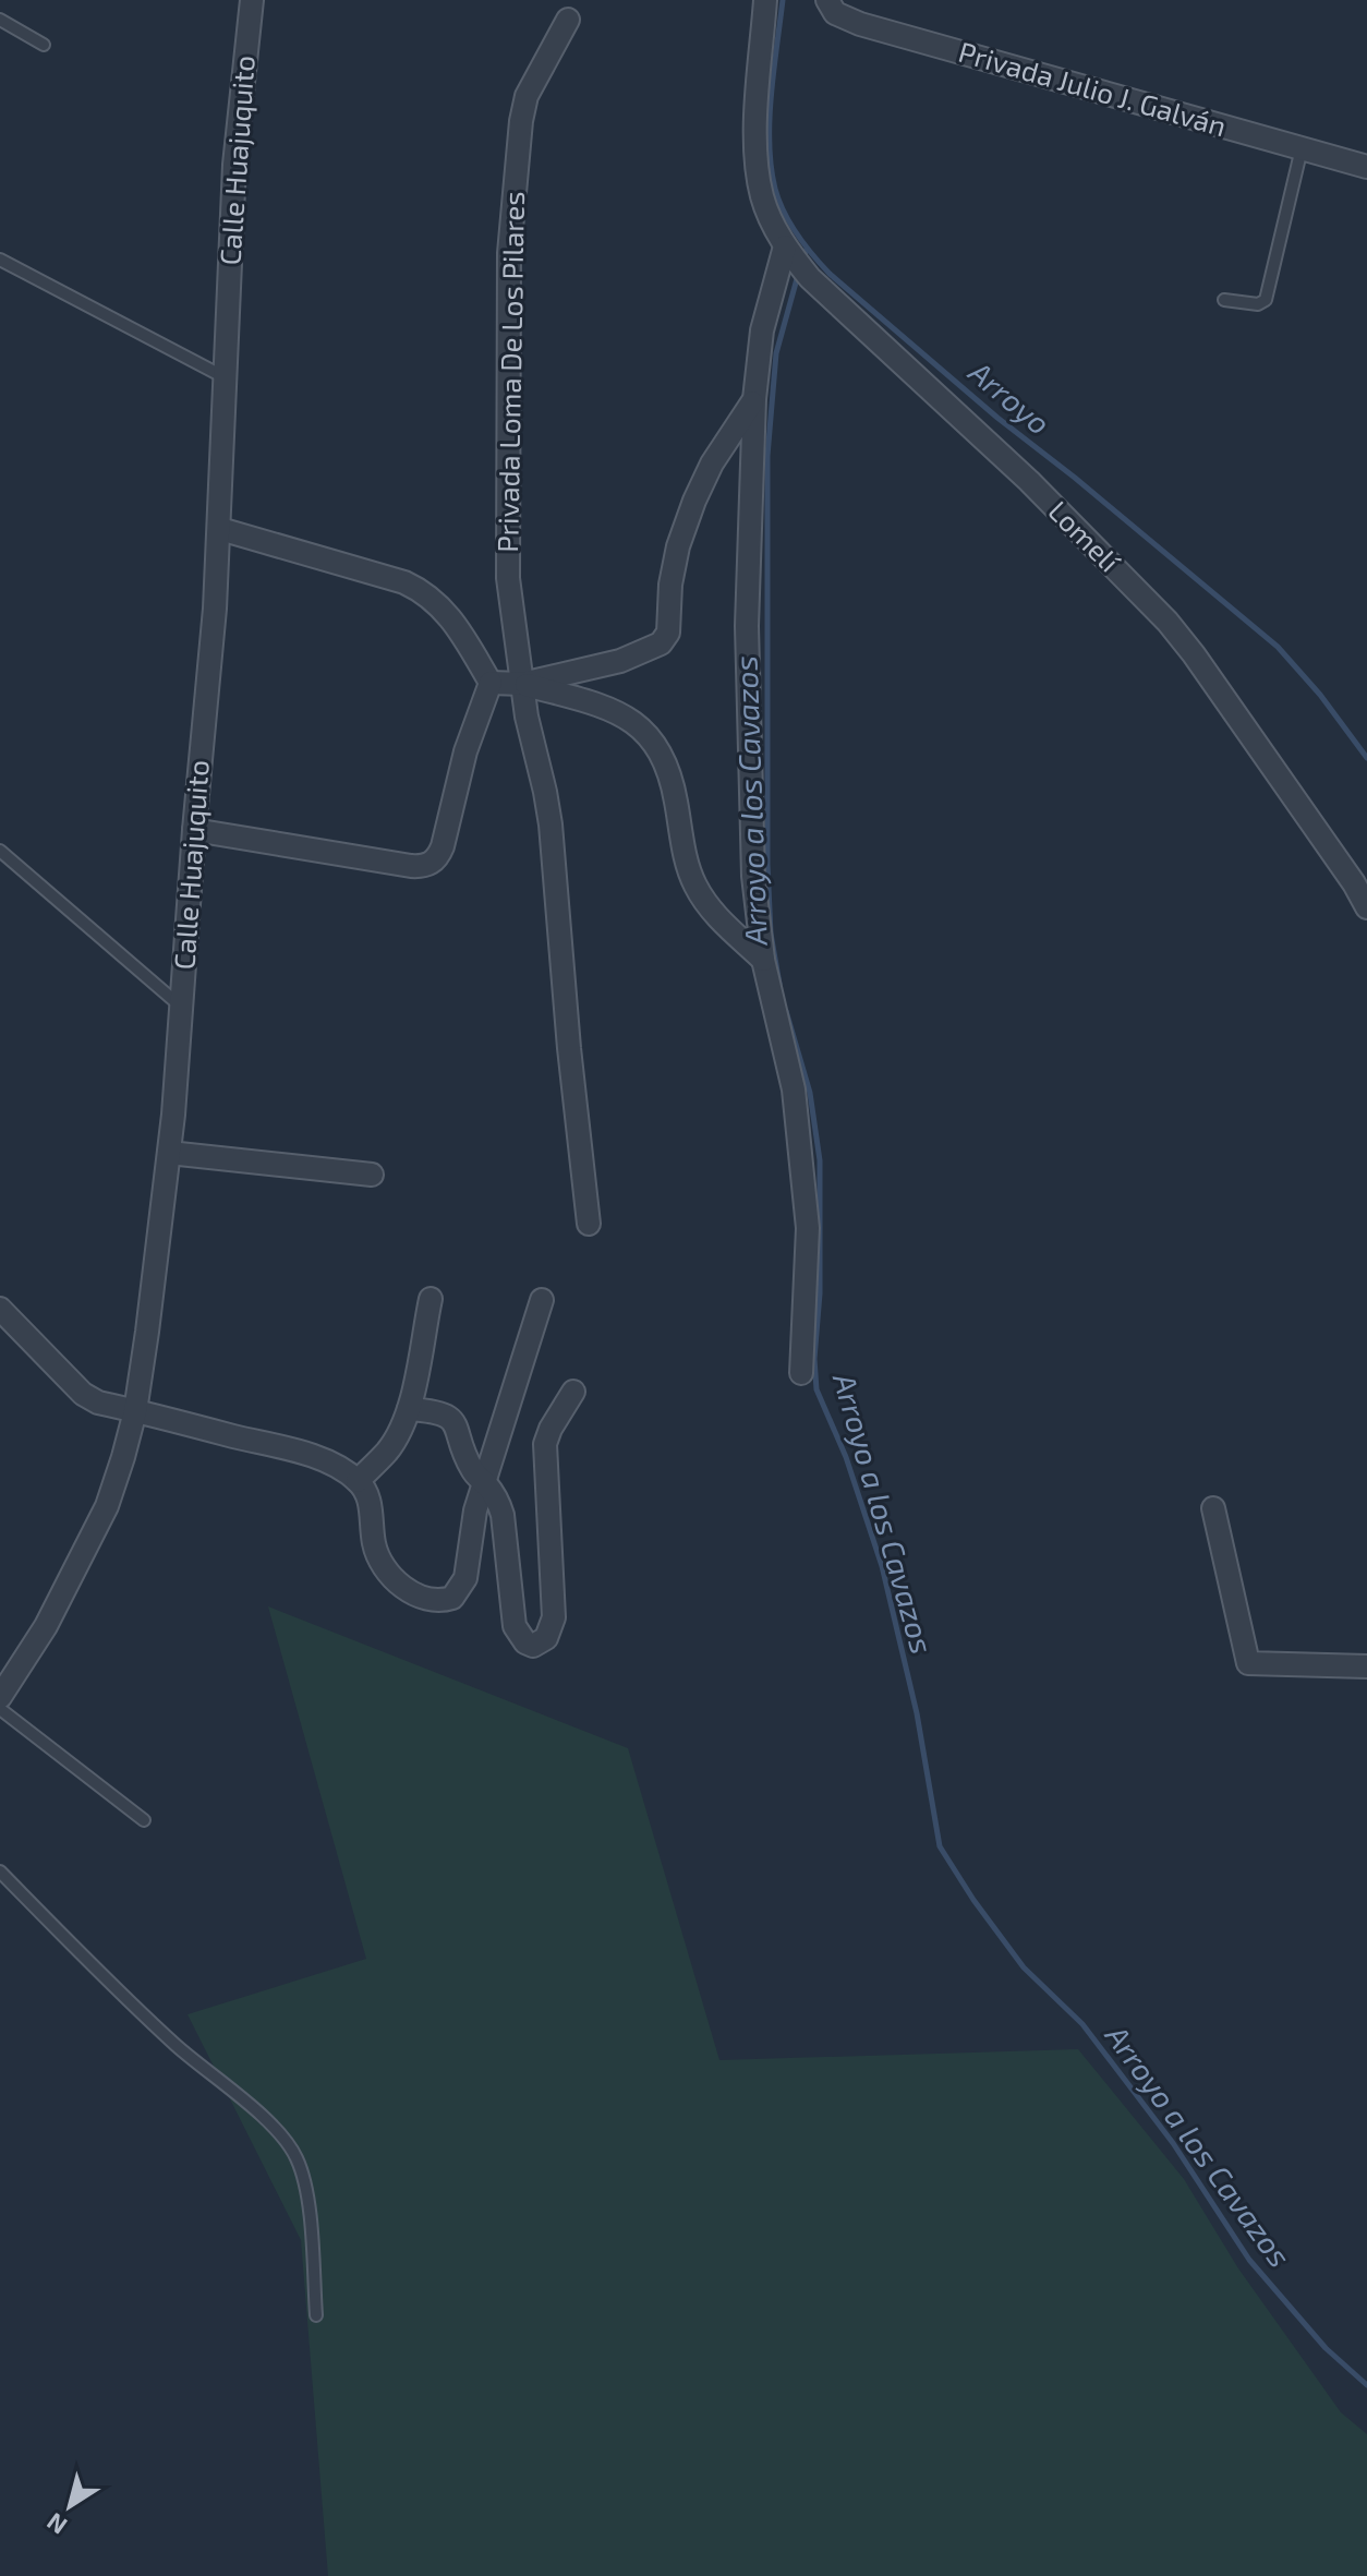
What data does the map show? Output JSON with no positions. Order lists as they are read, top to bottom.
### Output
{
  "streets": {
    "street": [
      "Privada Julio J. Galván",
      "Calle Huajuquito",
      "Privada Loma De Los Pilares",
      "Lomelí"
    ]
  },
  "water": ["Arroyo", "Arroyo a los Cavazos"],
  "north": "bottom left"
}
